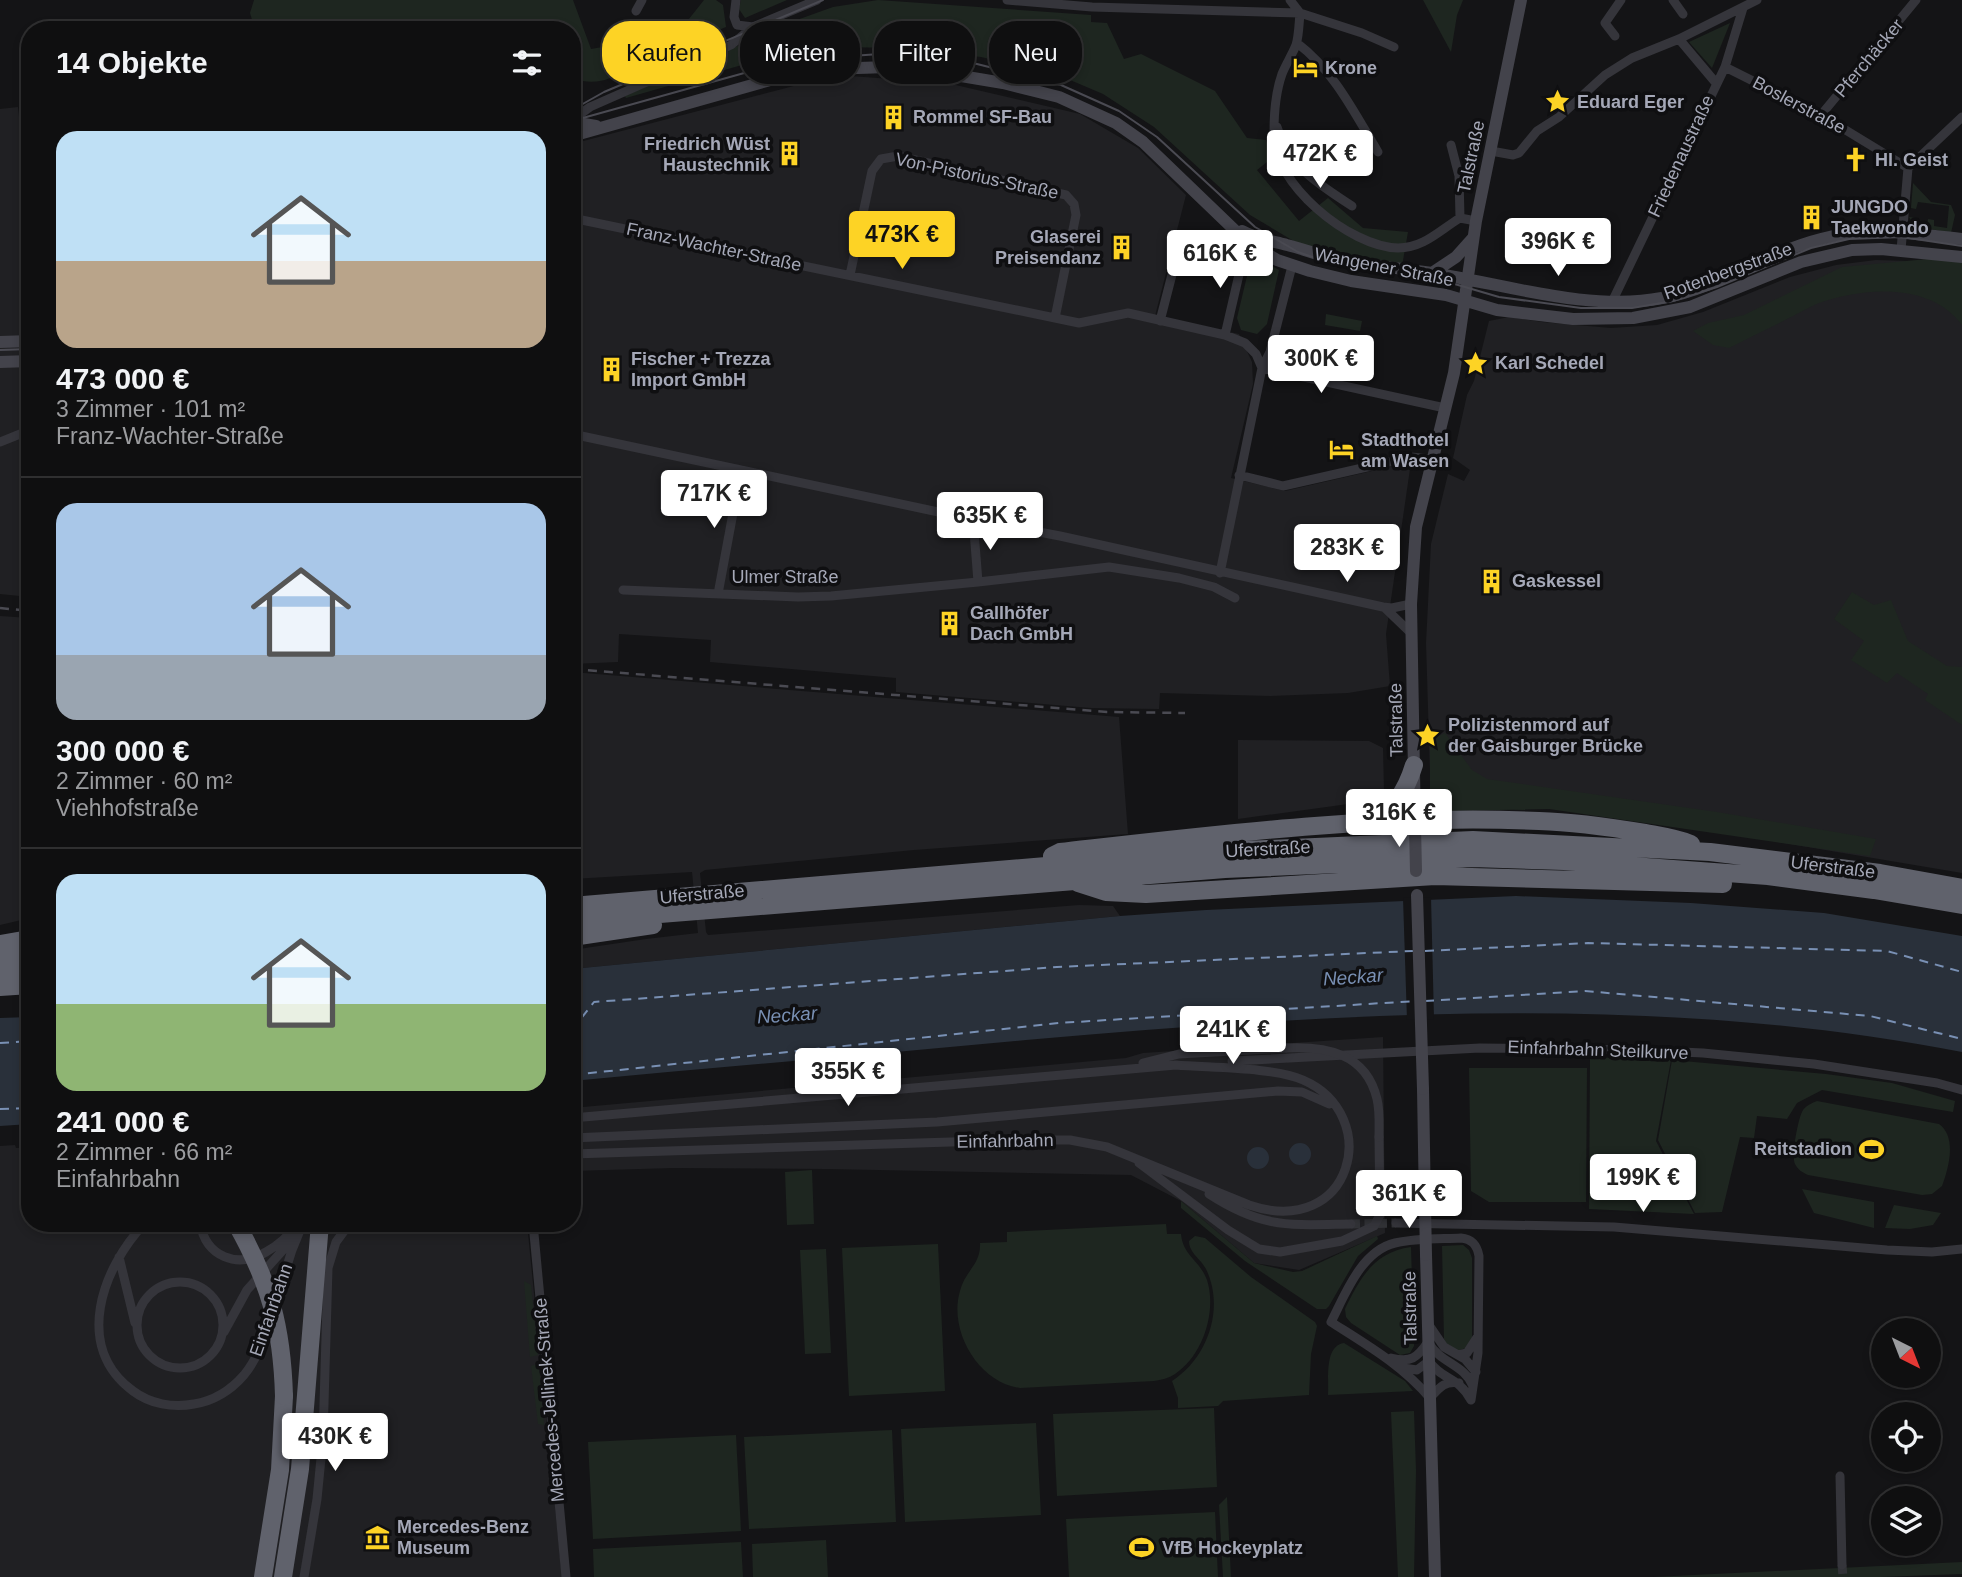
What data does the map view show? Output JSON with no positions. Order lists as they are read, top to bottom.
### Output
{
  "streets": {
    "highway": ["Uferstraße"],
    "main road": ["Talstraße", "Wangener Straße", "Rotenbergstraße"],
    "street": [
      "Pferchäcker",
      "Boslerstraße",
      "Friedenaustraße",
      "Von-Pistorius-Straße",
      "Franz-Wachter-Straße",
      "Ulmer Straße",
      "Einfahrbahn Steilkurve",
      "Einfahrbahn",
      "Mercedes-Jellinek-Straße"
    ]
  },
  "crossings": [
    ["Pferchäcker", "Boslerstraße"],
    ["Boslerstraße", "Friedenaustraße"],
    ["Friedenaustraße", "Rotenbergstraße"],
    ["Talstraße", "Wangener Straße"],
    ["Talstraße", "Rotenbergstraße"],
    ["Von-Pistorius-Straße", "Franz-Wachter-Straße"],
    ["Wangener Straße", "Rotenbergstraße"]
  ],
  "water": ["Neckar"],
  "places": {
    "hotel": ["Krone", "Stadthotel am Wasen"],
    "place": ["Eduard Eger", "Karl Schedel", "Polizistenmord auf der Gaisburger Brücke"],
    "building": [
      "Rommel SF-Bau",
      "Friedrich Wüst Haustechnik",
      "JUNGDO Taekwondo",
      "Glaserei Preisendanz",
      "Fischer + Trezza Import GmbH",
      "Gaskessel",
      "Gallhöfer Dach GmbH"
    ],
    "church": ["Hl. Geist"],
    "sports": ["Reitstadion", "VfB Hockeyplatz"],
    "museum": ["Mercedes-Benz Museum"]
  },
  "north": "bottom right",
  "page": {
    "chip": [
      "Kaufen",
      "Mieten",
      "Filter",
      "Neu"
    ],
    "heading": "14 Objekte",
    "list": [
      {
        "name": "473 000 €",
        "note": "3 Zimmer · 101 m² · Franz-Wachter-Straße"
      },
      {
        "name": "300 000 €",
        "note": "2 Zimmer · 60 m² · Viehhofstraße"
      },
      {
        "name": "241 000 €",
        "note": "2 Zimmer · 66 m² · Einfahrbahn"
      }
    ],
    "price": [
      "472K €",
      "473K €",
      "396K €",
      "616K €",
      "300K €",
      "717K €",
      "635K €",
      "283K €",
      "316K €",
      "241K €",
      "355K €",
      "199K €",
      "361K €",
      "430K €"
    ]
  }
}
